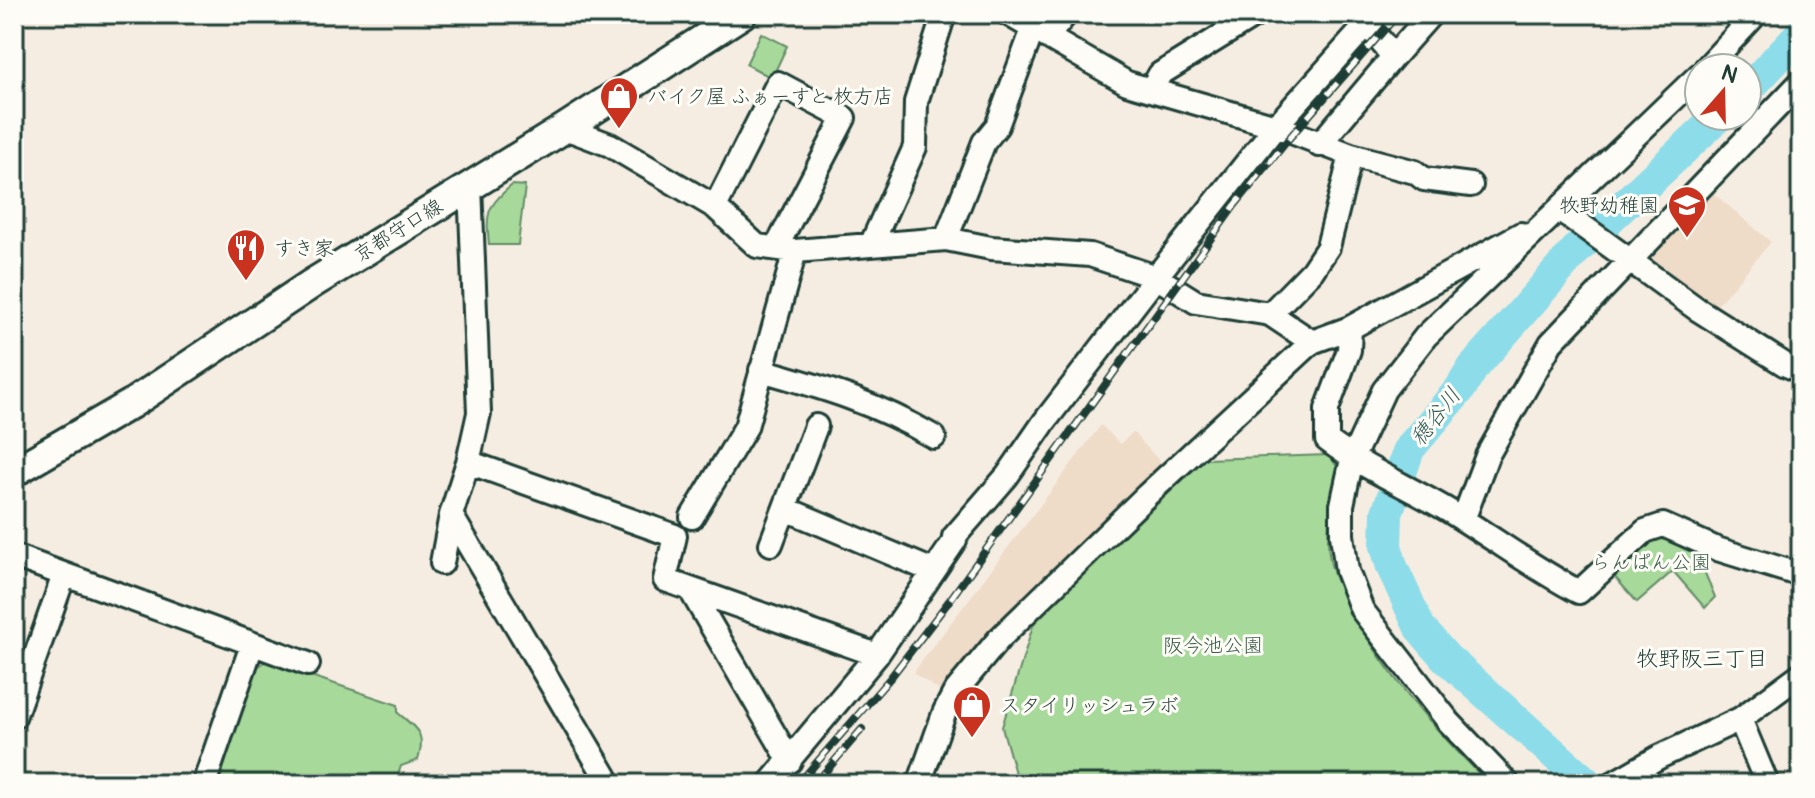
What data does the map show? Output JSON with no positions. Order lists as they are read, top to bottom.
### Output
{
  "streets": {
    "main road": ["京都守口線"]
  },
  "districts": ["牧野阪三丁目"],
  "water": ["穂谷川"],
  "parks": ["らんぱん公園", "阪今池公園"],
  "places": {
    "shop": ["バイク屋 ふぁーすと 枚方店", "スタイリッシュラボ"],
    "school or university": ["牧野幼稚園"],
    "restaurant": ["すき家"]
  },
  "north": "top"
}
